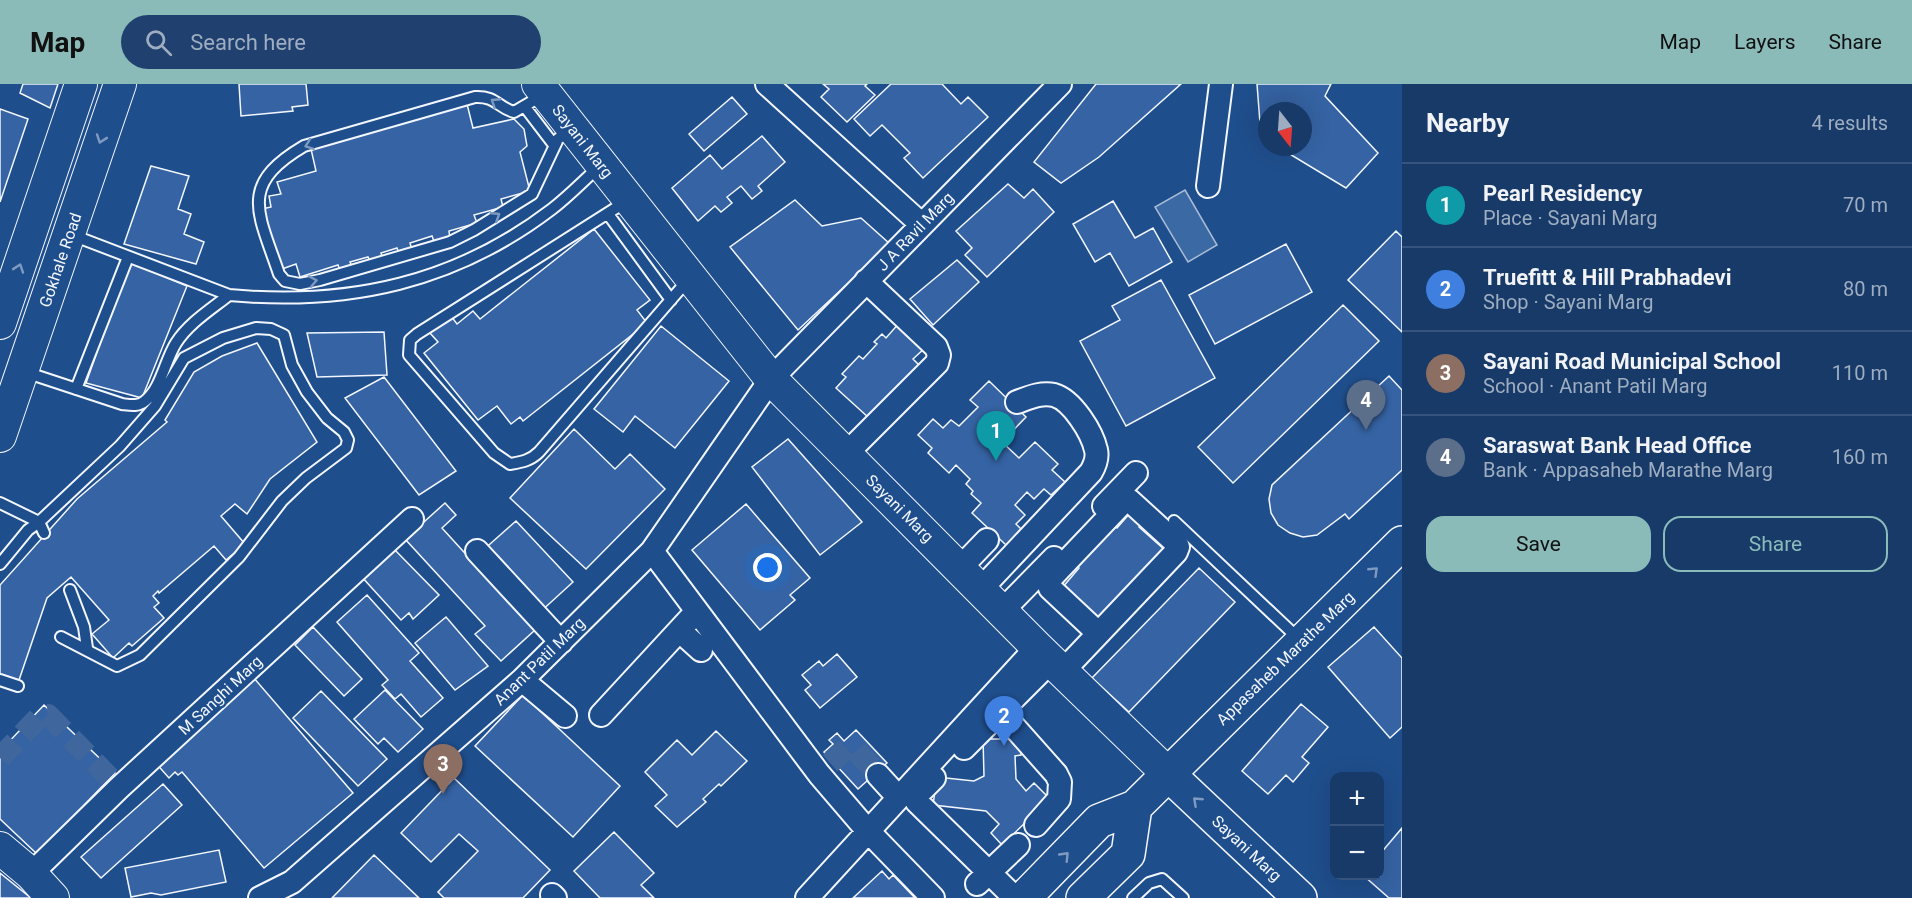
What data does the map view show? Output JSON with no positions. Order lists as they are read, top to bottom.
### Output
{
  "streets": {
    "main road": ["Sayani Marg", "Gokhale Road", "Appasaheb Marathe Marg"],
    "street": ["J A Ravil Marg", "Anant Patil Marg", "M Sanghi Marg"]
  },
  "crossings": [
    ["Sayani Marg", "J A Ravil Marg"],
    ["Sayani Marg", "Appasaheb Marathe Marg"],
    ["Sayani Marg", "Anant Patil Marg"],
    ["J A Ravil Marg", "Anant Patil Marg"]
  ],
  "one_way": ["Appasaheb Marathe Marg"],
  "north": "bottom",
  "page": {
    "header": "Map",
    "search": "Search here",
    "nav": ["Map", "Layers", "Share"],
    "heading": ["Nearby", "4 results"],
    "list": [
      {
        "mark": "1",
        "name": "Pearl Residency",
        "note": "Place · Sayani Marg",
        "value": "70 m"
      },
      {
        "mark": "2",
        "name": "Truefitt & Hill Prabhadevi",
        "note": "Shop · Sayani Marg",
        "value": "80 m"
      },
      {
        "mark": "3",
        "name": "Sayani Road Municipal School",
        "note": "School · Anant Patil Marg",
        "value": "110 m"
      },
      {
        "mark": "4",
        "name": "Saraswat Bank Head Office",
        "note": "Bank · Appasaheb Marathe Marg",
        "value": "160 m"
      }
    ],
    "pins": [
      "4",
      "1",
      "2",
      "3"
    ],
    "buttons": ["Save", "Share"],
    "map_buttons": ["+", "−"]
  }
}
